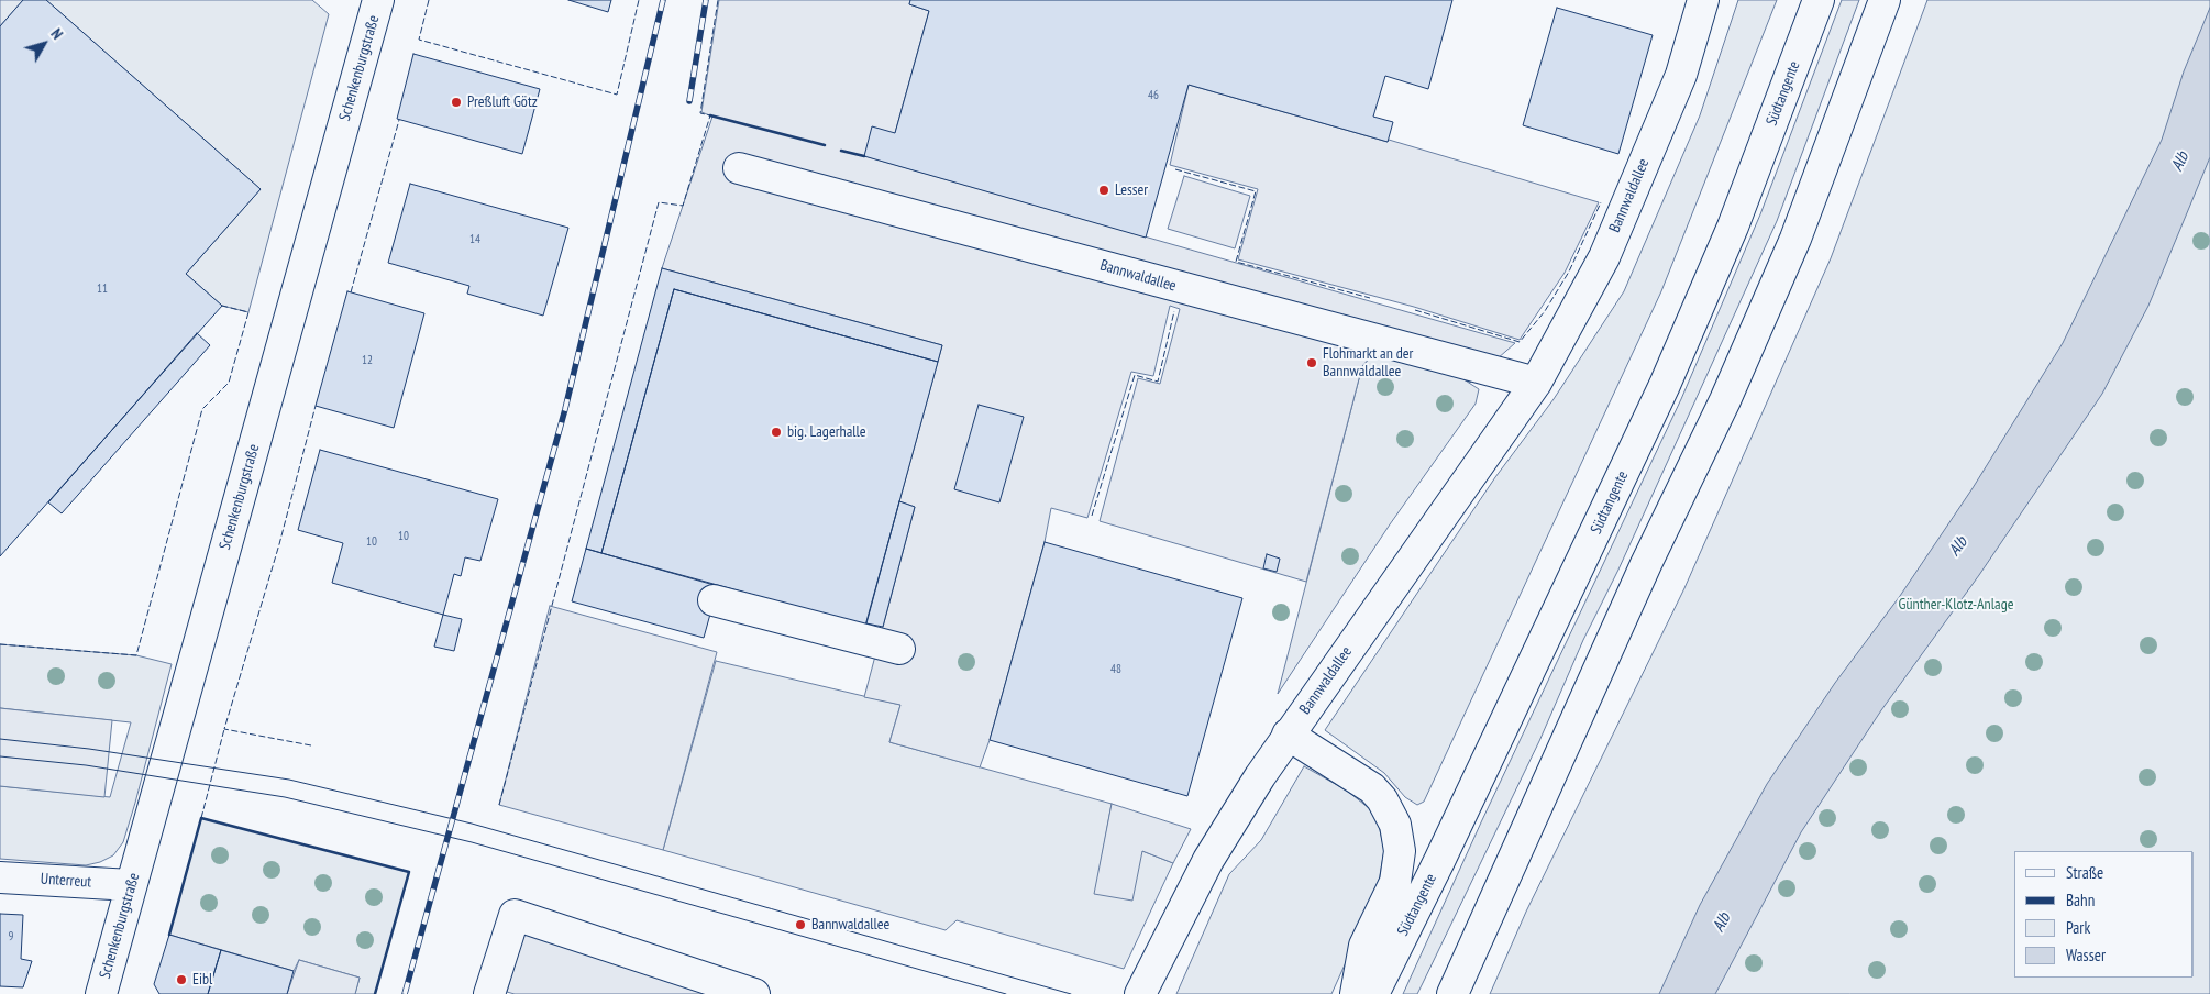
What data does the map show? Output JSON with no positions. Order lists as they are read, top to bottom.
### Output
{
  "streets": {
    "main road": [
      "Schenkenburgstraße",
      "Südtangente",
      "Bannwaldallee",
      "Unterreut"
    ]
  },
  "crossings": [
    ["Schenkenburgstraße", "Unterreut"]
  ],
  "water": ["Alb"],
  "parks": ["Günther-Klotz-Anlage"],
  "places": [
    "Preßluft Götz",
    "Lesser",
    "Flohmarkt an der Bannwaldallee",
    "big. Lagerhalle",
    "Bannwaldallee",
    "Eibl"
  ],
  "house_numbers": [
    "46",
    "14",
    "11",
    "12",
    "10",
    "10",
    "48",
    "9"
  ],
  "legend": [
    "Straße",
    "Bahn",
    "Park",
    "Wasser"
  ],
  "north": "top right"
}
